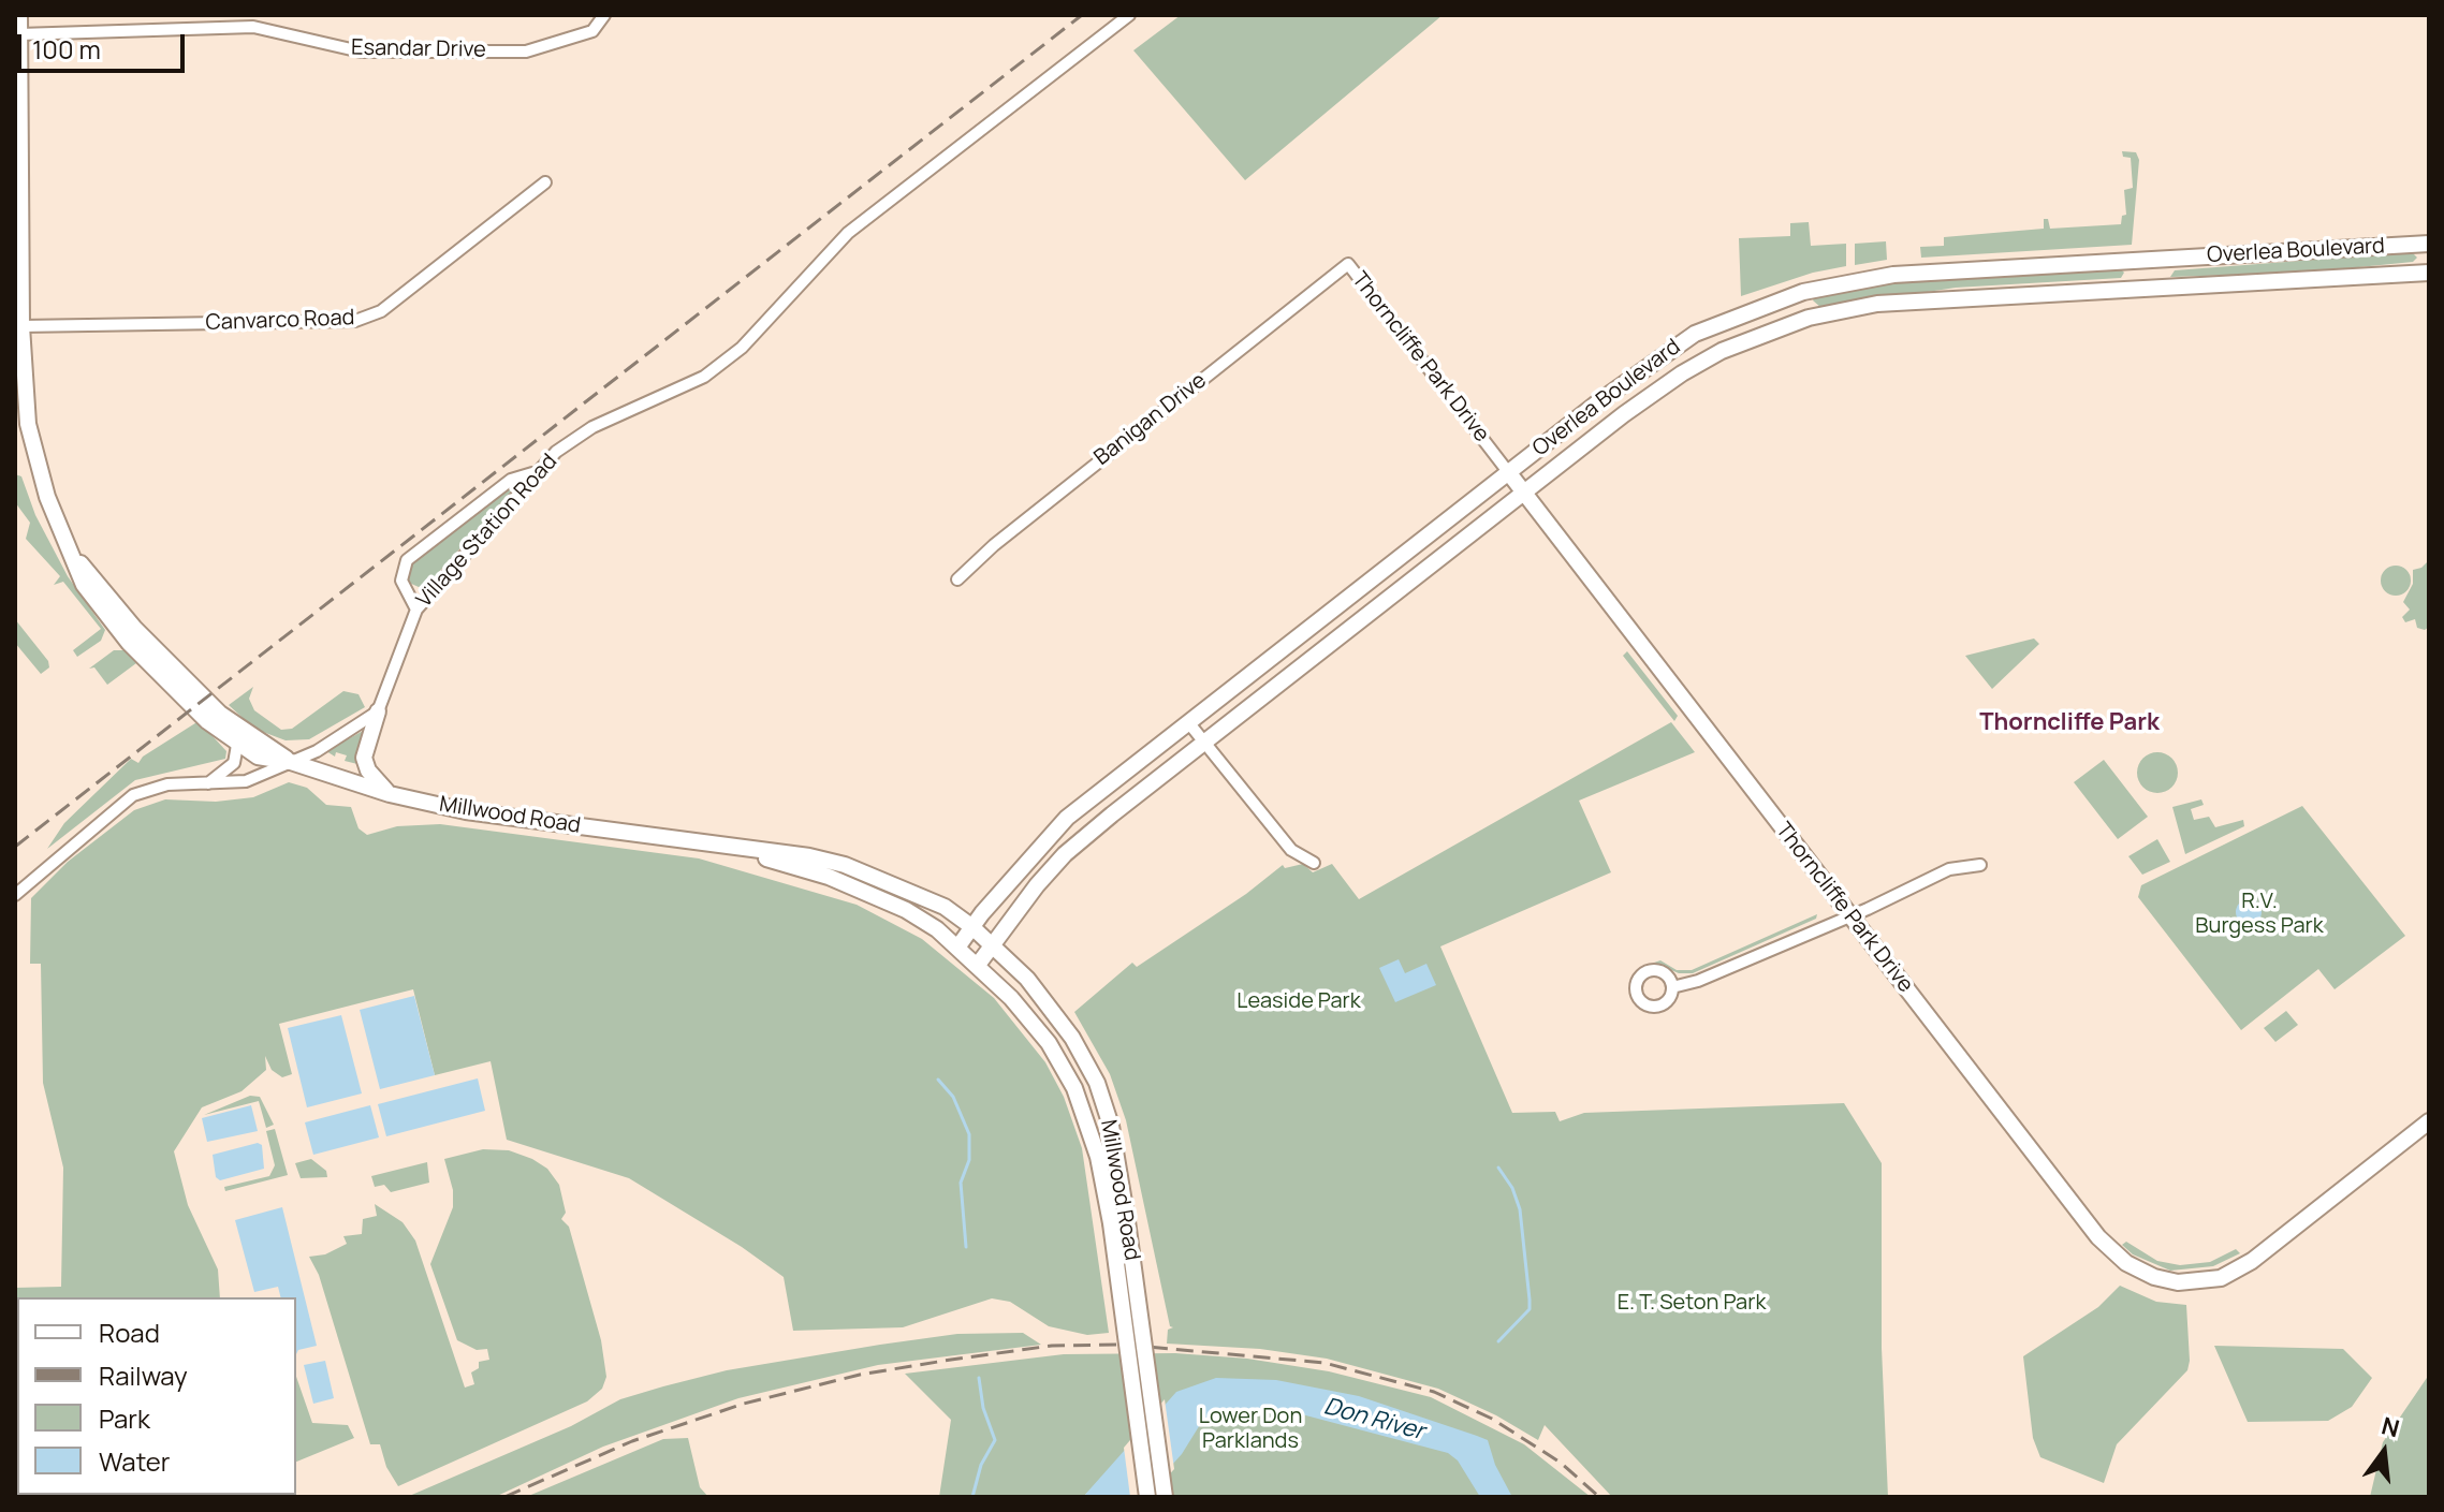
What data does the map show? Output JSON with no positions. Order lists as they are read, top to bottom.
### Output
{
  "streets": {
    "main road": ["Overlea Boulevard", "Thorncliffe Park Drive", "Millwood Road"],
    "street": [
      "Esandar Drive",
      "Canvarco Road",
      "Banigan Drive",
      "Village Station Road"
    ]
  },
  "crossings": [
    ["Esandar Drive", "Millwood Road"],
    ["Overlea Boulevard", "Thorncliffe Park Drive"],
    ["Overlea Boulevard", "Millwood Road"],
    ["Canvarco Road", "Millwood Road"],
    ["Thorncliffe Park Drive", "Banigan Drive"]
  ],
  "districts": ["Thorncliffe Park"],
  "water": ["Don River"],
  "parks": [
    "R.V. Burgess Park",
    "Leaside Park",
    "E. T. Seton Park",
    "Lower Don Parklands"
  ],
  "legend": [
    "Road",
    "Railway",
    "Park",
    "Water"
  ],
  "scale_bar": "100 m",
  "north": "top"
}
